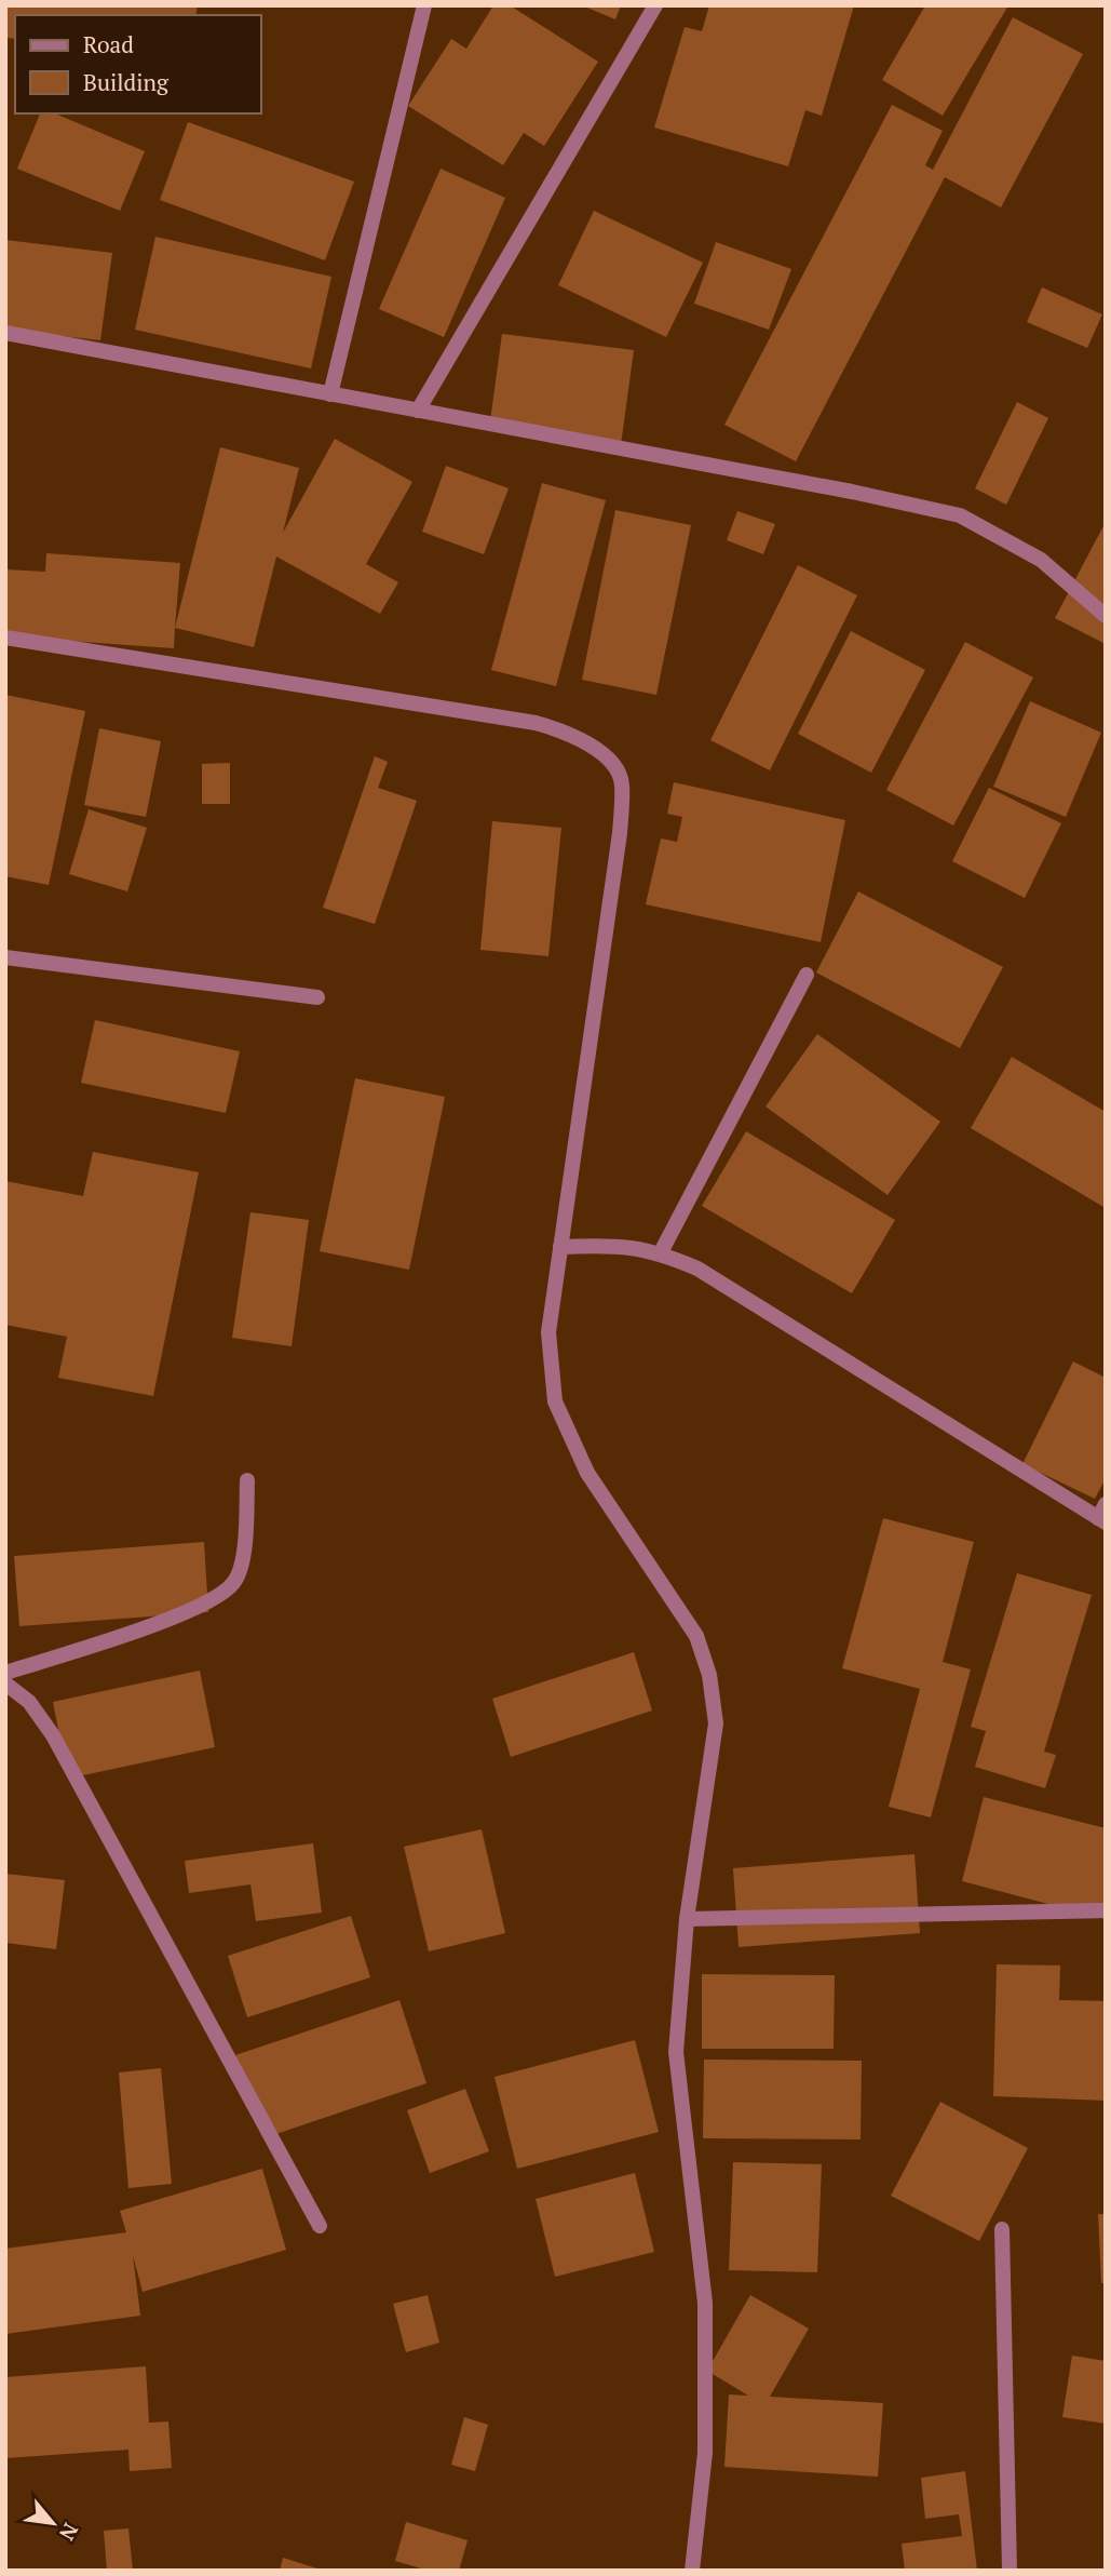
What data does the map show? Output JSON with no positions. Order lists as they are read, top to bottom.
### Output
{
  "legend": ["Road", "Building"],
  "north": "bottom right"
}
